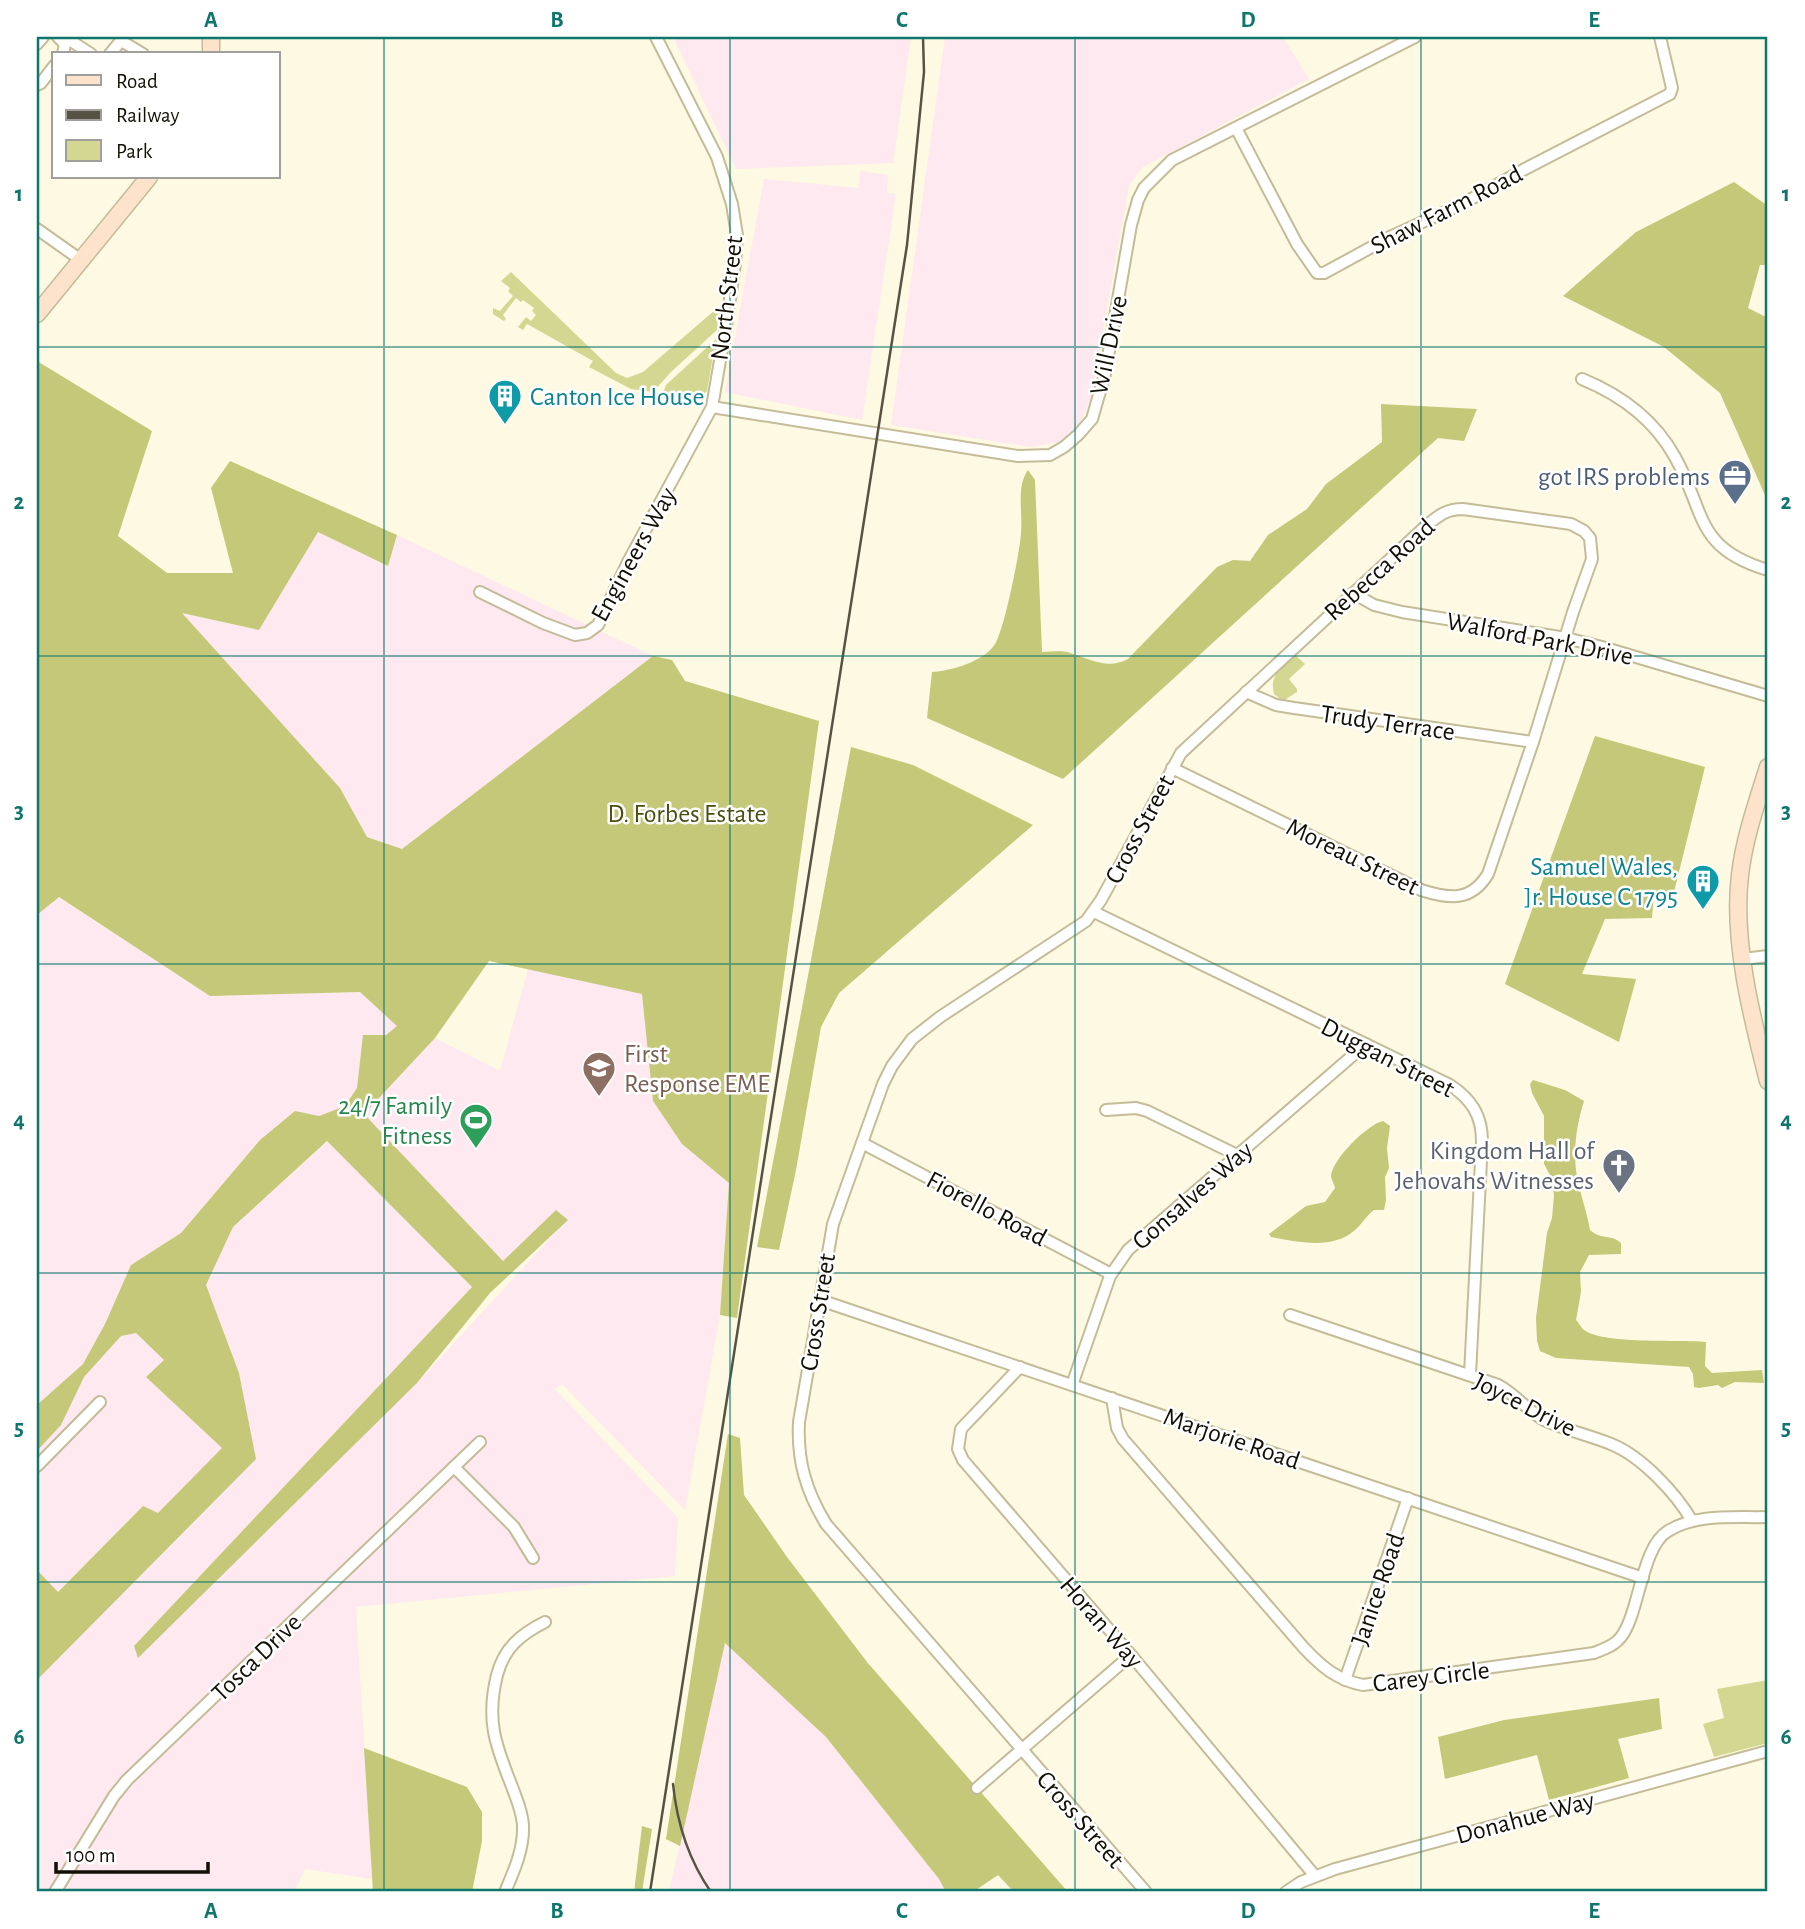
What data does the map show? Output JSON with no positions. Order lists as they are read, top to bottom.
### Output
{
  "streets": {
    "street": [
      "Shaw Farm Road",
      "North Street",
      "Will Drive",
      "Engineers Way",
      "Rebecca Road",
      "Walford Park Drive",
      "Trudy Terrace",
      "Cross Street",
      "Moreau Street",
      "Duggan Street",
      "Gonsalves Way",
      "Fiorello Road",
      "Joyce Drive",
      "Marjorie Road",
      "Janice Road",
      "Horan Way",
      "Tosca Drive",
      "Carey Circle",
      "Donahue Way"
    ]
  },
  "crossings": [
    ["Shaw Farm Road", "Will Drive"],
    ["North Street", "Will Drive"],
    ["North Street", "Engineers Way"],
    ["Will Drive", "Engineers Way"],
    ["Rebecca Road", "Walford Park Drive"],
    ["Rebecca Road", "Trudy Terrace"],
    ["Rebecca Road", "Cross Street"],
    ["Trudy Terrace", "Moreau Street"],
    ["Cross Street", "Moreau Street"],
    ["Cross Street", "Duggan Street"],
    ["Cross Street", "Fiorello Road"],
    ["Cross Street", "Marjorie Road"],
    ["Duggan Street", "Gonsalves Way"],
    ["Duggan Street", "Joyce Drive"],
    ["Gonsalves Way", "Fiorello Road"],
    ["Gonsalves Way", "Marjorie Road"],
    ["Joyce Drive", "Carey Circle"],
    ["Marjorie Road", "Janice Road"],
    ["Marjorie Road", "Horan Way"],
    ["Marjorie Road", "Carey Circle"],
    ["Janice Road", "Carey Circle"],
    ["Horan Way", "Donahue Way"]
  ],
  "parks": ["D. Forbes Estate"],
  "places": {
    "building": ["Canton Ice House", "Samuel Wales, ]r. House C 1795"],
    "office": ["got IRS problems"],
    "school or university": ["First Response EME"],
    "sports": ["24/7 Family Fitness"],
    "church": ["Kingdom Hall of Jehovahs Witnesses"]
  },
  "legend": ["Road", "Railway", "Park"],
  "scale_bar": "100 m",
  "grid": {
    "columns": [
      "A",
      "B",
      "C",
      "D",
      "E"
    ],
    "rows": [
      "1",
      "2",
      "3",
      "4",
      "5",
      "6"
    ]
  }
}
